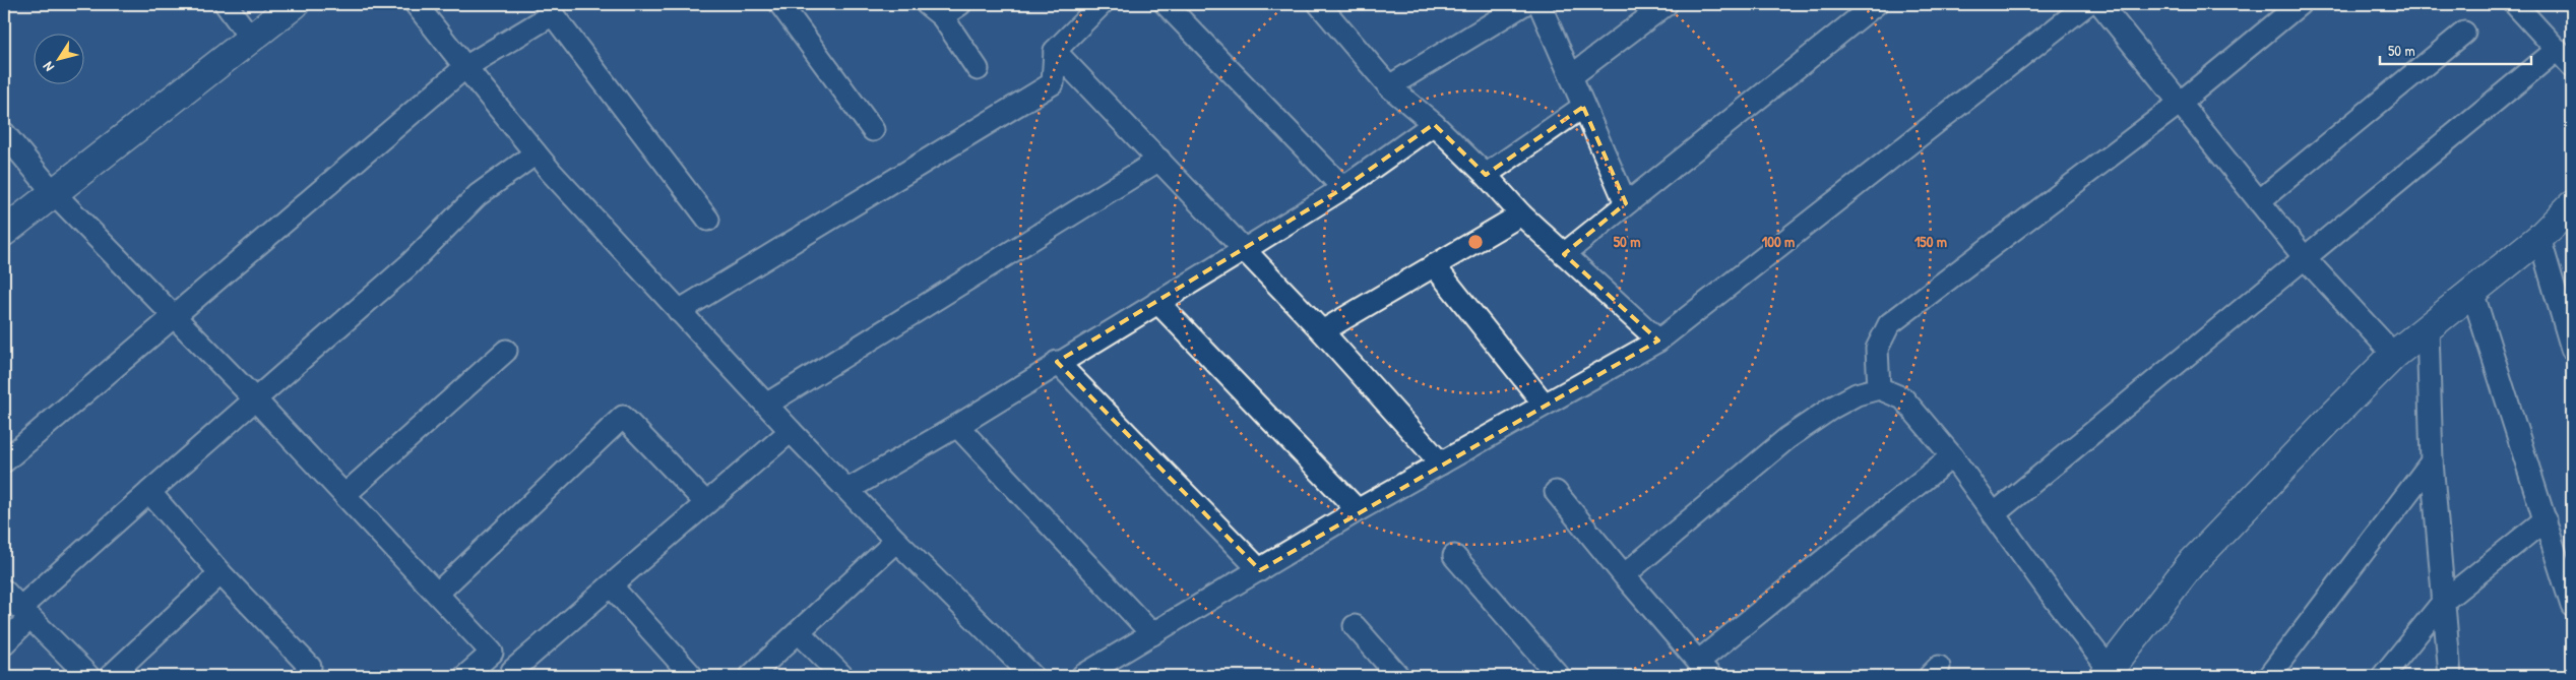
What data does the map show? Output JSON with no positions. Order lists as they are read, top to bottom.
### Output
{
  "scale_bar": "50 m",
  "north": "bottom left",
  "rings": ["50 m", "100 m", "150 m"]
}
